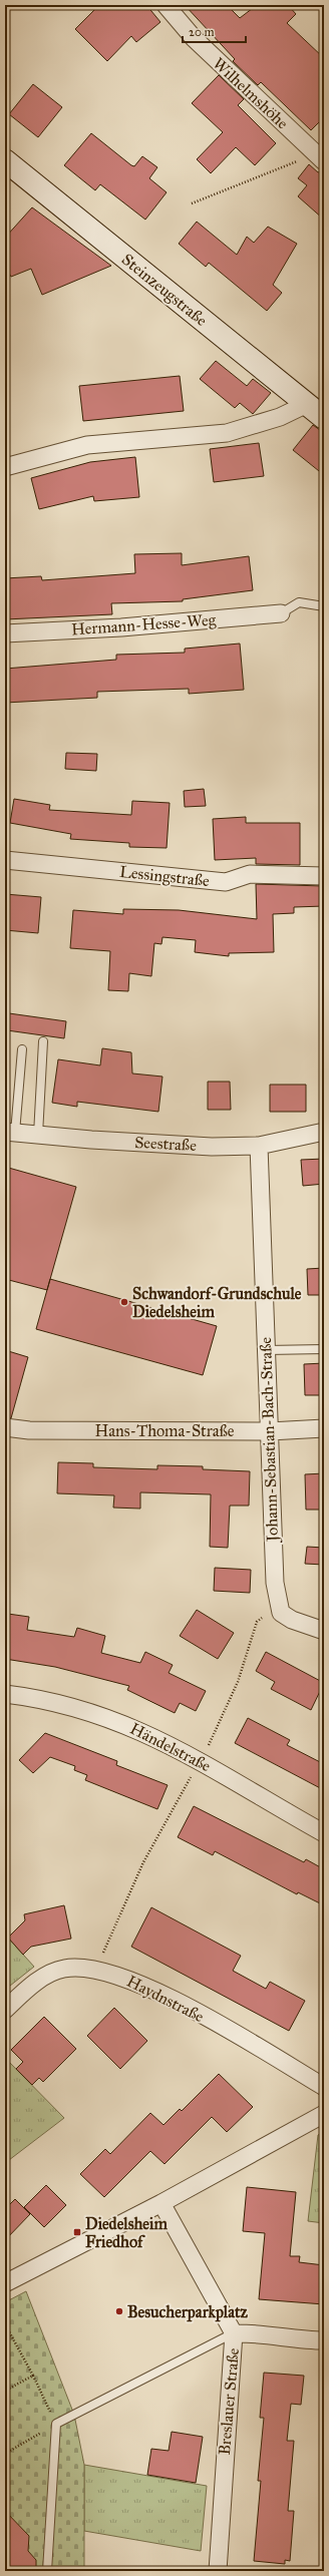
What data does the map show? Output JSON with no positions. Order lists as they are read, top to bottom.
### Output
{
  "streets": {
    "street": [
      "Wilhelmshöhe",
      "Steinzeugstraße",
      "Hermann-Hesse-Weg",
      "Lessingstraße",
      "Seestraße",
      "Hans-Thoma-Straße",
      "Johann-Sebastian-Bach-Straße",
      "Händelstraße",
      "Haydnstraße",
      "Breslauer Straße"
    ]
  },
  "crossings": [
    ["Seestraße", "Johann-Sebastian-Bach-Straße"],
    ["Hans-Thoma-Straße", "Johann-Sebastian-Bach-Straße"]
  ],
  "places": {
    "other": ["Schwandorf-Grundschule Diedelsheim", "Besucherparkplatz"],
    "transit": ["Diedelsheim Friedhof"]
  },
  "scale_bar": "20 m"
}
